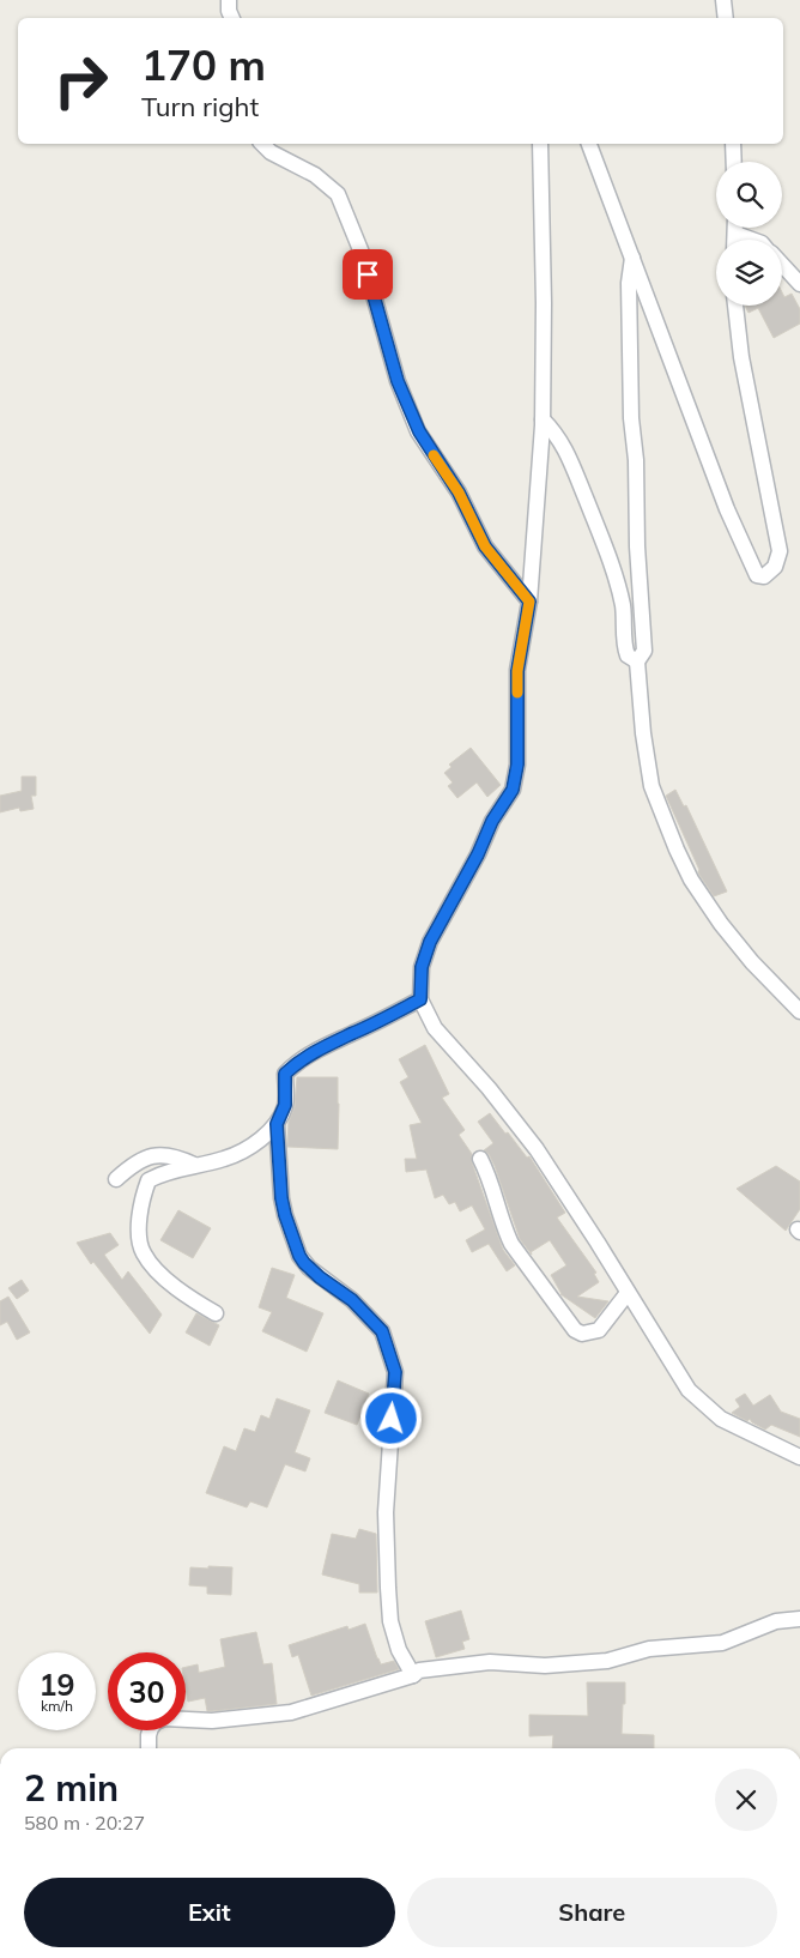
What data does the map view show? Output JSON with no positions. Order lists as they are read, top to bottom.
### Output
{
  "page": {
    "turn": ["170 m", "Turn right"],
    "speed": "19 km/h",
    "limit": "30",
    "heading": ["2 min", "580 m · 20:27"],
    "buttons": ["Exit", "Share"]
  }
}
